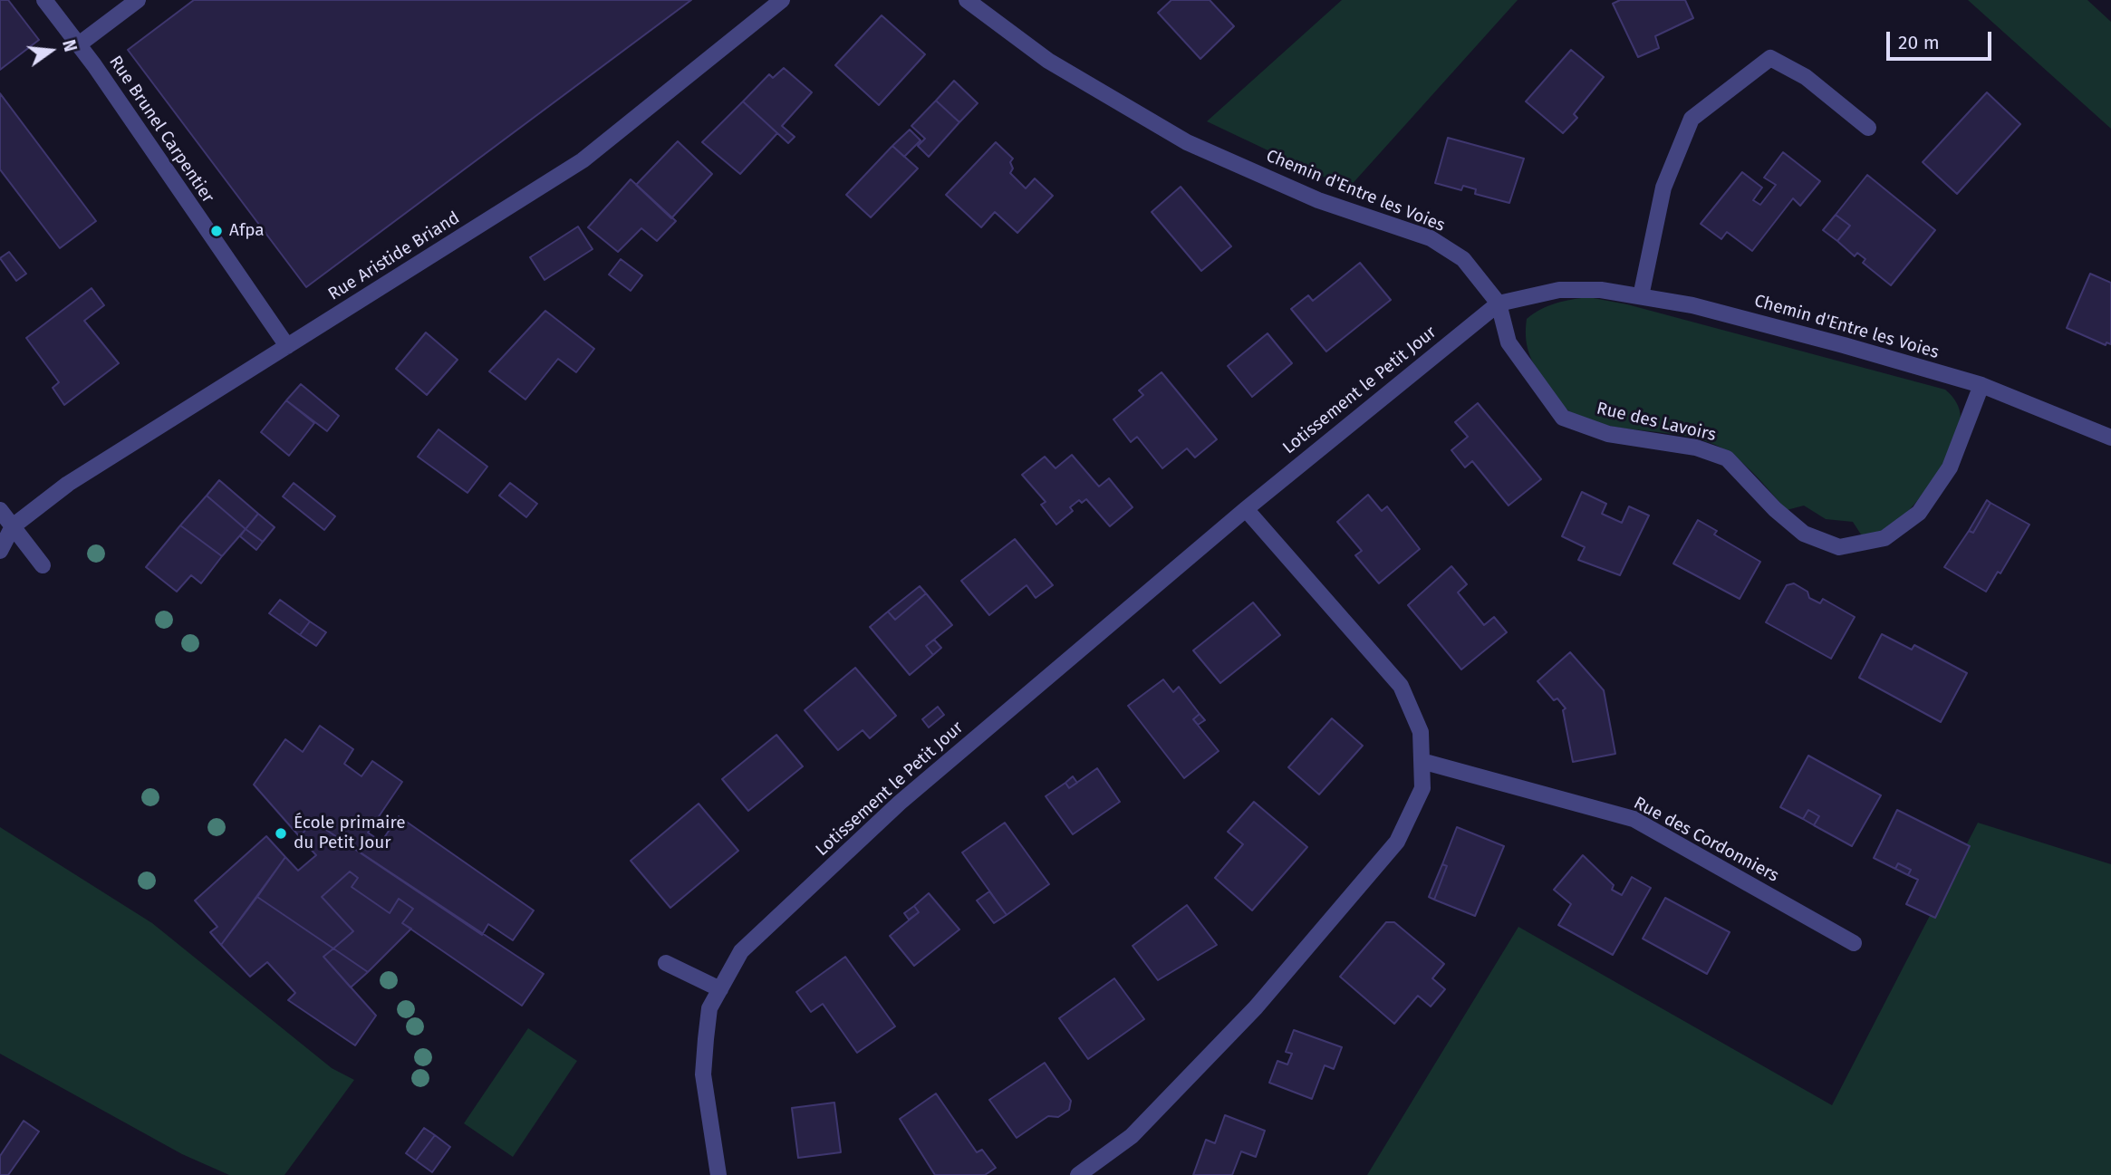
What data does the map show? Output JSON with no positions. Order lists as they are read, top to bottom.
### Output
{
  "streets": {
    "street": [
      "Rue Brunel Carpentier",
      "Chemin d'Entre les Voies",
      "Rue Aristide Briand",
      "Lotissement le Petit Jour",
      "Rue des Lavoirs",
      "Rue des Cordonniers"
    ]
  },
  "crossings": [
    ["Rue Brunel Carpentier", "Rue Aristide Briand"],
    ["Chemin d'Entre les Voies", "Lotissement le Petit Jour"],
    ["Chemin d'Entre les Voies", "Rue des Lavoirs"],
    ["Lotissement le Petit Jour", "Rue des Lavoirs"]
  ],
  "places": ["Afpa", "École primaire du Petit Jour"],
  "scale_bar": "20 m",
  "north": "right"
}
